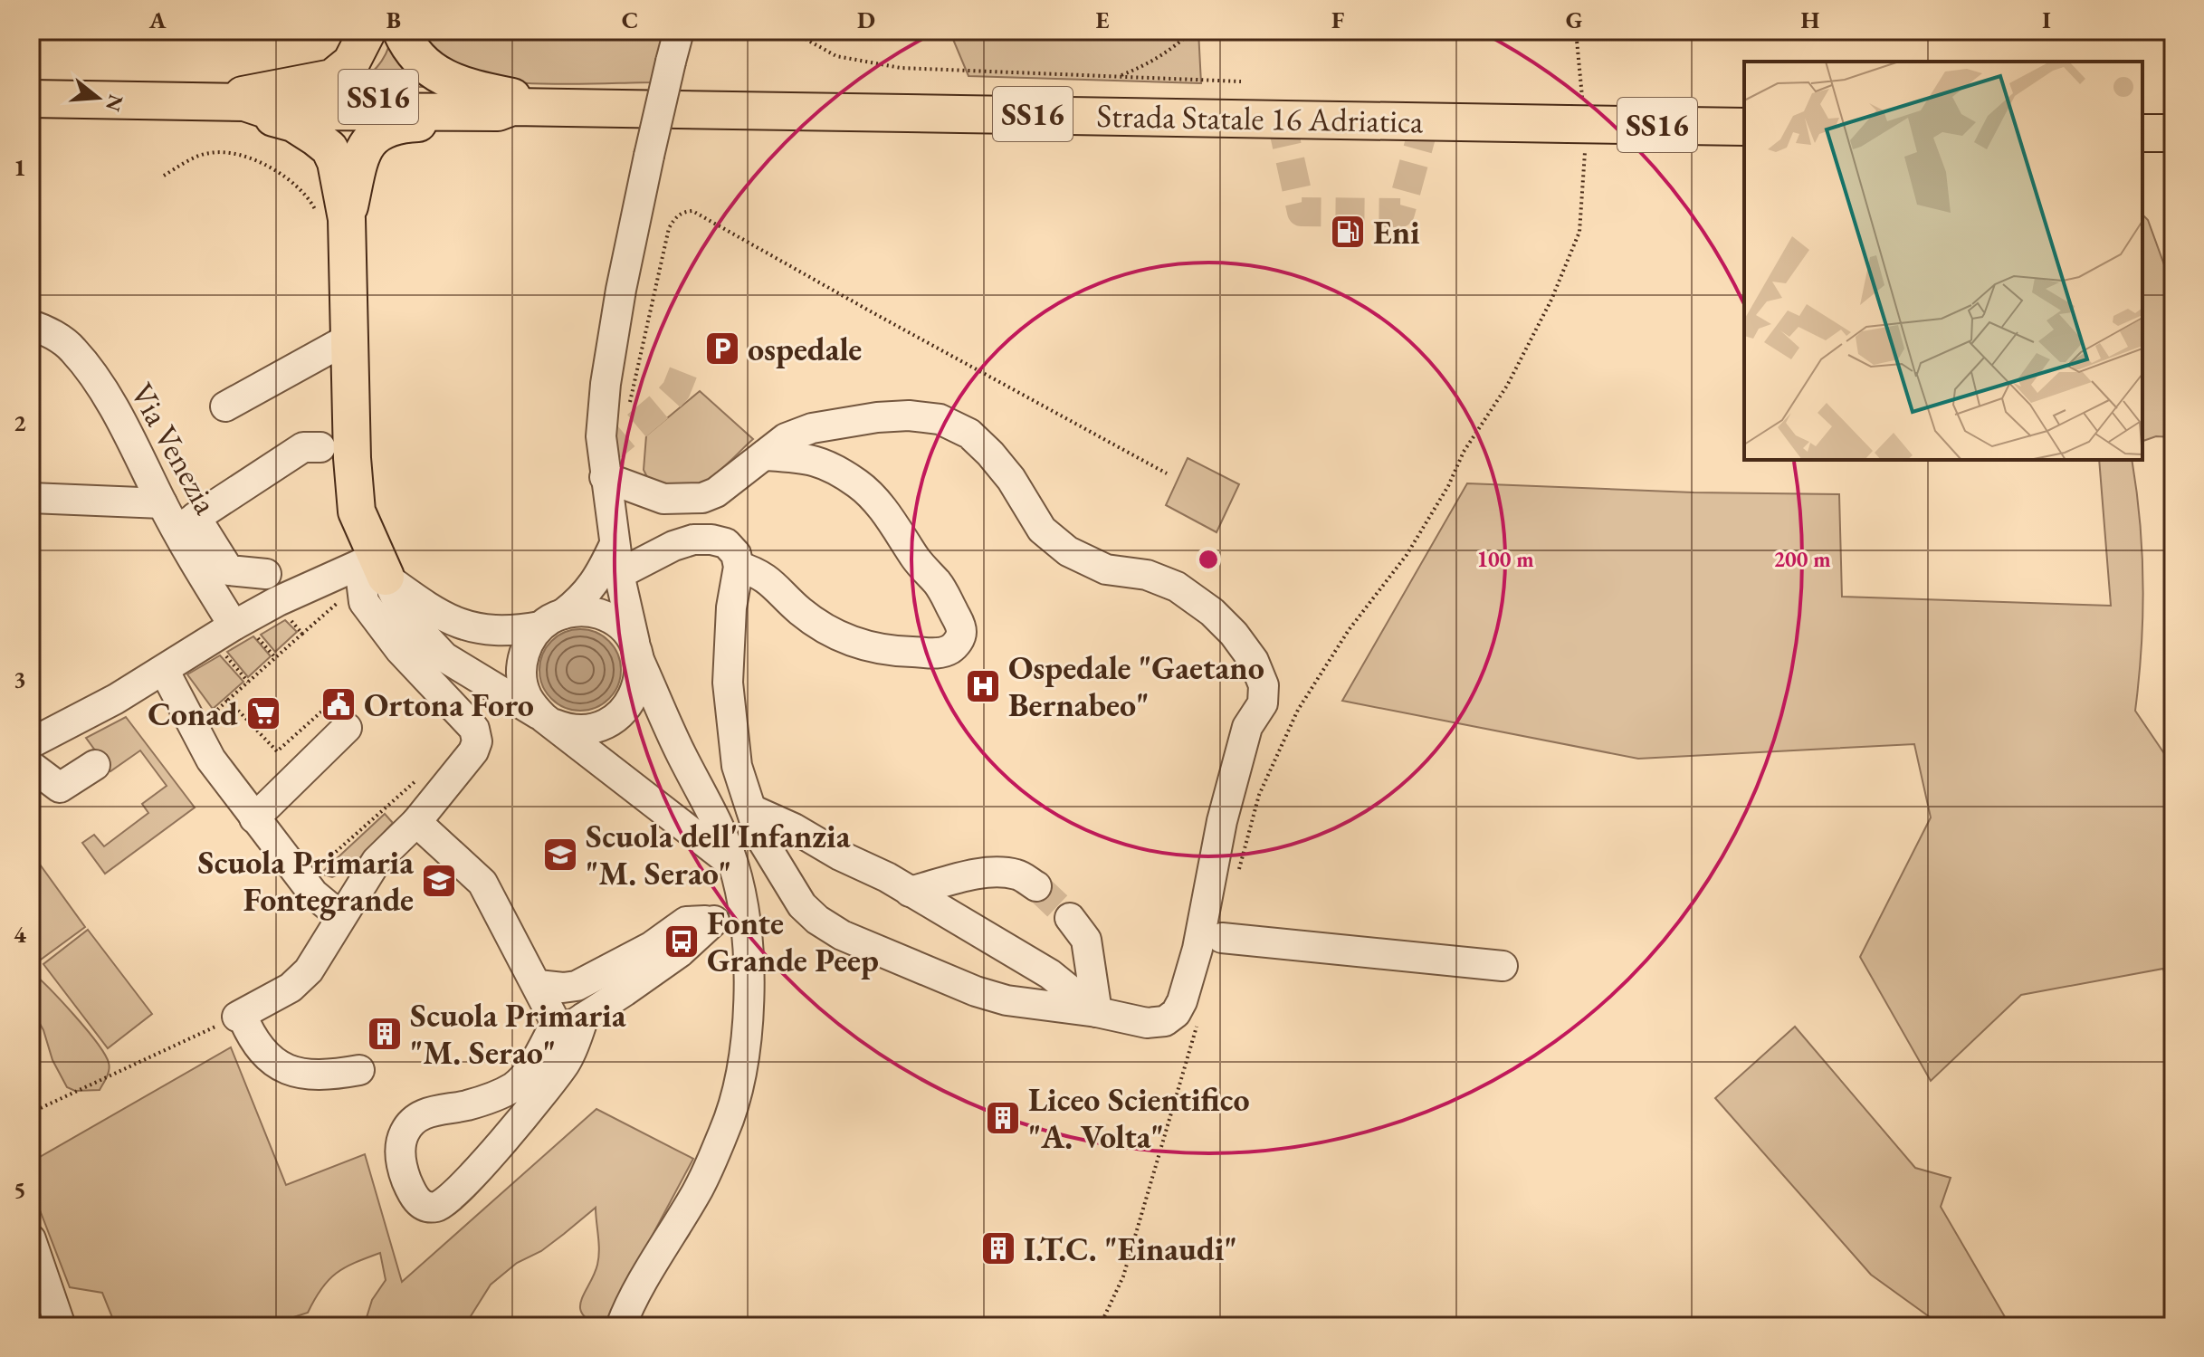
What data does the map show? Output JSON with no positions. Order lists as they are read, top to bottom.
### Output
{
  "streets": {
    "main road": ["SS16", "Strada Statale 16 Adriatica"],
    "street": ["Via Venezia"]
  },
  "places": {
    "fuel station": ["Eni"],
    "parking": ["ospedale"],
    "hospital": ["Ospedale \"Gaetano Bernabeo\""],
    "public building": ["Ortona Foro"],
    "supermarket": ["Conad"],
    "school or university": ["Scuola dell'Infanzia \"M. Serao\"", "Scuola Primaria Fontegrande"],
    "bus stop": ["Fonte Grande Peep"],
    "building": ["Scuola Primaria \"M. Serao\"", "Liceo Scientifico \"A. Volta\"", "I.T.C. \"Einaudi\""]
  },
  "north": "right",
  "grid": {
    "columns": [
      "A",
      "B",
      "C",
      "D",
      "E",
      "F",
      "G",
      "H",
      "I"
    ],
    "rows": [
      "1",
      "2",
      "3",
      "4",
      "5"
    ]
  },
  "rings": ["100 m", "200 m"]
}
